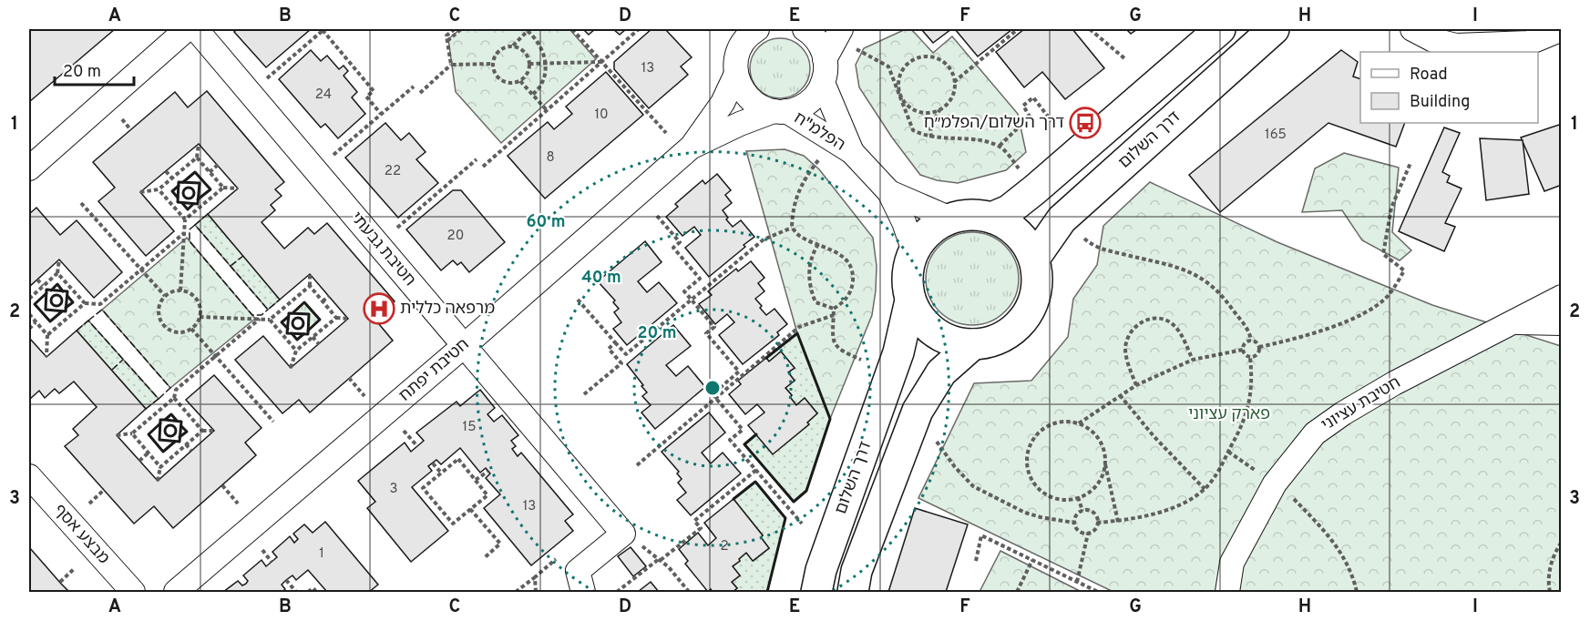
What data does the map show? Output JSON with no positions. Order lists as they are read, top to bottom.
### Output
{
  "streets": {
    "street": [
      "הפלמ\"ח",
      "דרך השלום",
      "חטיבת גבעתי",
      "חטיבת יפתח",
      "חטיבת עציוני",
      "מבצע אסף"
    ]
  },
  "crossings": [
    ["הפלמ\"ח", "דרך השלום"],
    ["הפלמ\"ח", "חטיבת יפתח"],
    ["חטיבת גבעתי", "חטיבת יפתח"]
  ],
  "parks": ["פארק עציוני"],
  "places": {
    "bus stop": ["דרך השלום/הפלמ״ח"],
    "hospital": ["מרפאה כללית"]
  },
  "house_numbers": [
    "13",
    "24",
    "10",
    "165",
    "8",
    "22",
    "20",
    "15",
    "3",
    "13",
    "2",
    "1"
  ],
  "legend": ["Road", "Building"],
  "scale_bar": "20 m",
  "grid": {
    "columns": [
      "A",
      "B",
      "C",
      "D",
      "E",
      "F",
      "G",
      "H",
      "I"
    ],
    "rows": ["1", "2", "3"]
  },
  "rings": ["60 m", "40 m", "20 m"]
}
